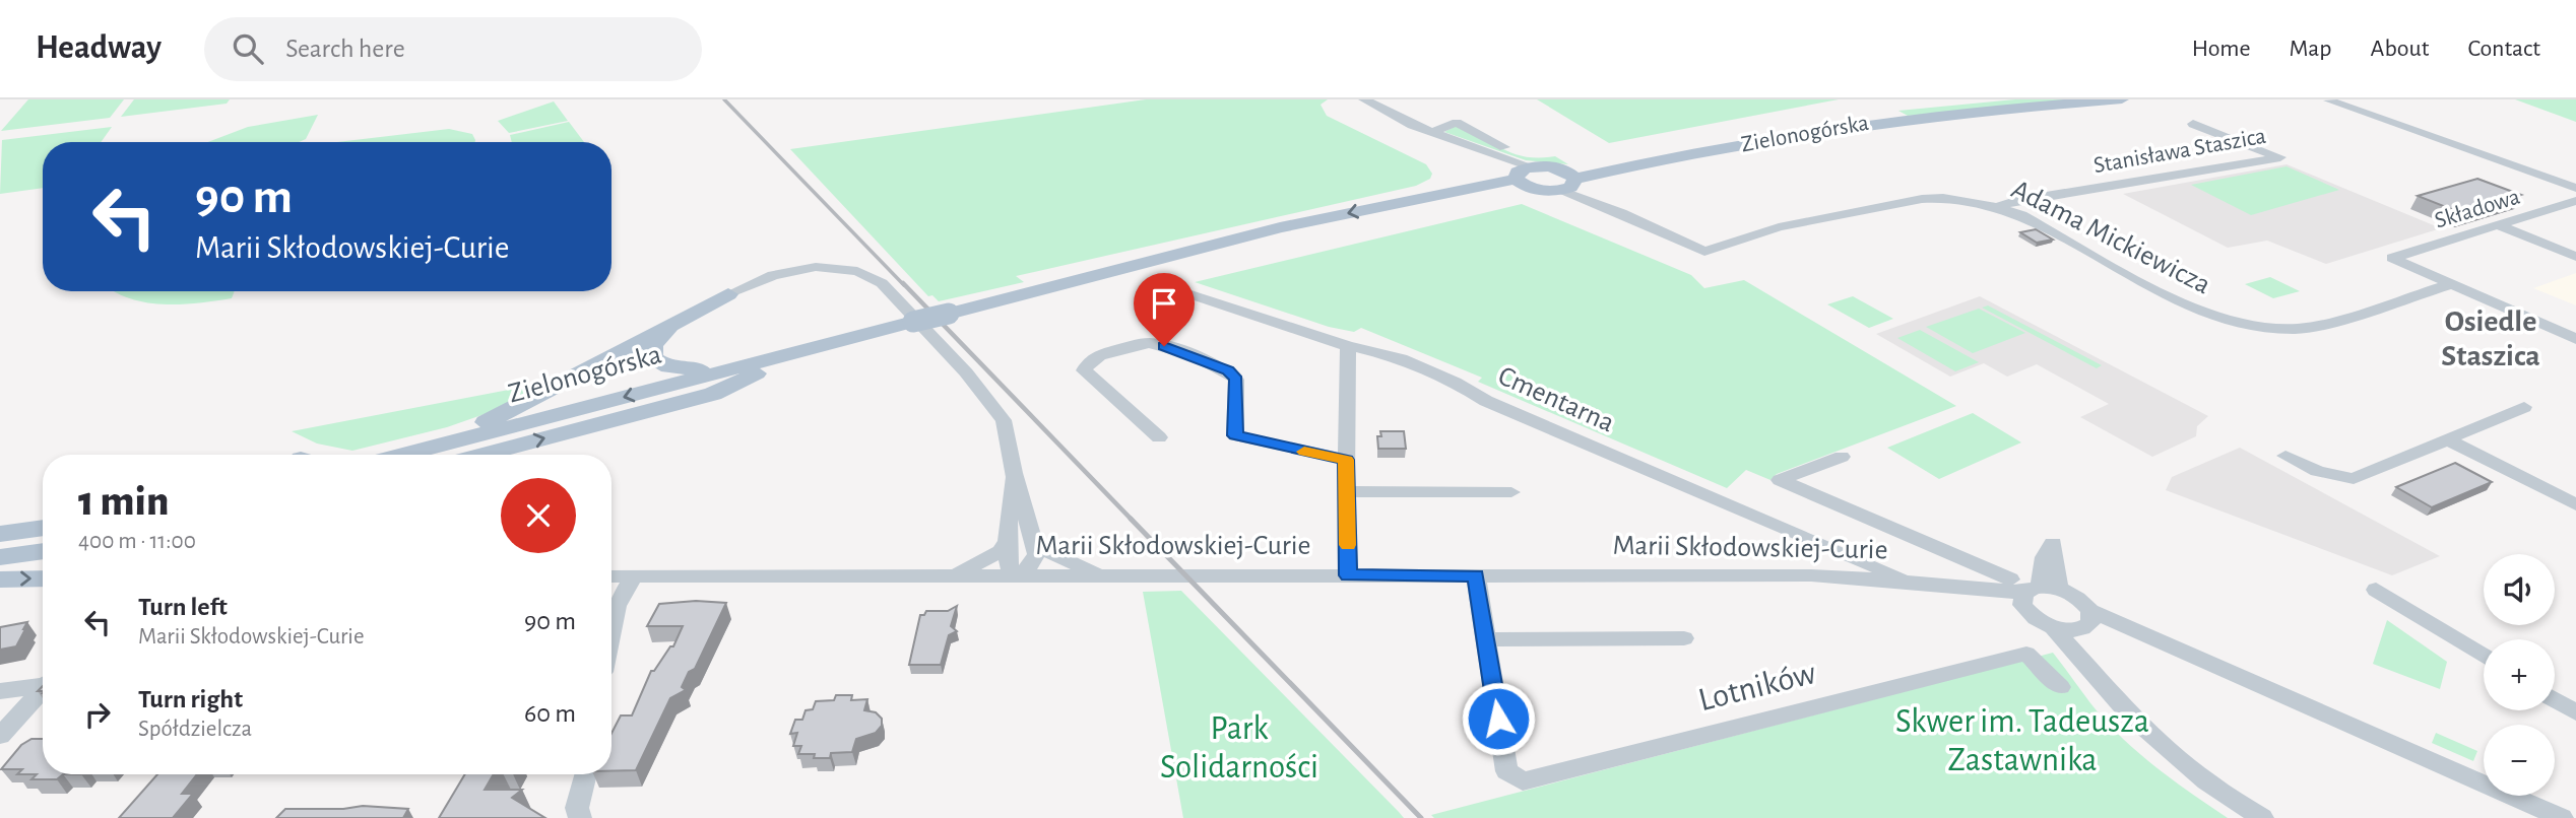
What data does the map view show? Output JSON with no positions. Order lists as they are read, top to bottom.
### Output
{
  "streets": {
    "main road": ["Zielonogórska"],
    "street": [
      "Stanisława Staszica",
      "Składowa",
      "Adama Mickiewicza",
      "Cmentarna",
      "Marii Skłodowskiej-Curie",
      "Lotników"
    ]
  },
  "crossings": [
    ["Zielonogórska", "Adama Mickiewicza"],
    ["Stanisława Staszica", "Adama Mickiewicza"],
    ["Składowa", "Adama Mickiewicza"],
    ["Cmentarna", "Marii Skłodowskiej-Curie"]
  ],
  "districts": ["Osiedle Staszica"],
  "parks": ["Skwer im. Tadeusza Zastawnika", "Park Solidarności"],
  "page": {
    "header": "Headway",
    "search": "Search here",
    "nav": [
      "Home",
      "Map",
      "About",
      "Contact"
    ],
    "turn": ["90 m", "Marii Skłodowskiej-Curie"],
    "heading": ["1 min", "400 m · 11:00"],
    "map_buttons": ["+", "−"],
    "list": [
      {
        "name": "Turn left",
        "note": "Marii Skłodowskiej-Curie",
        "value": "90 m"
      },
      {
        "name": "Turn right",
        "note": "Spółdzielcza",
        "value": "60 m"
      }
    ]
  }
}
